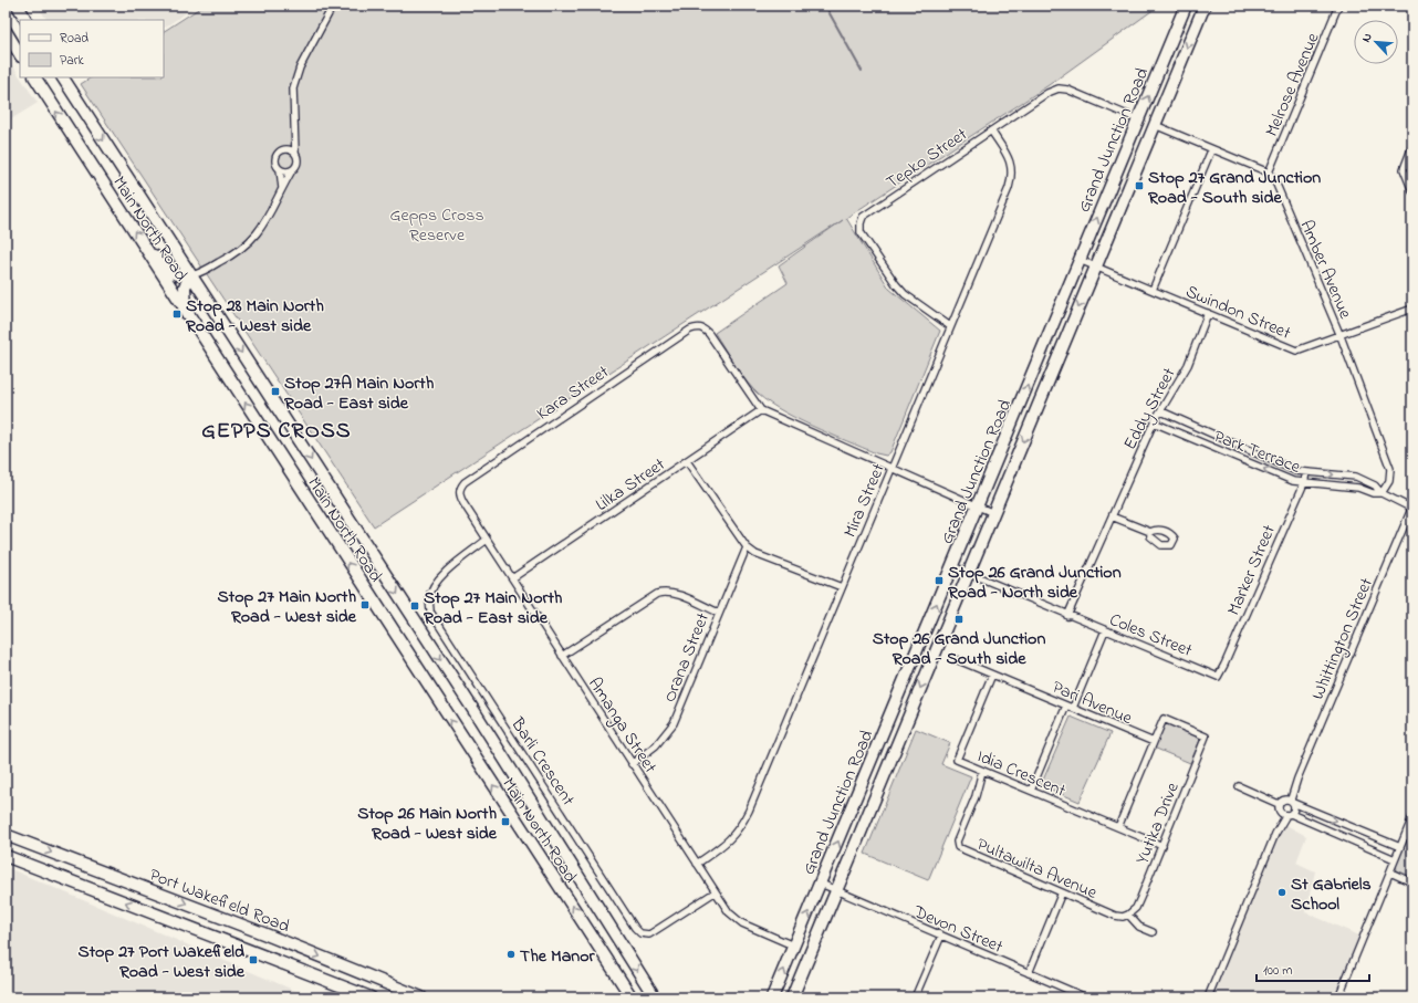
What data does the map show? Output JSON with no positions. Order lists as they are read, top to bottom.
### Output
{
  "streets": {
    "highway": ["Grand Junction Road", "Main North Road", "Port Wakefield Road"],
    "street": [
      "Melrose Avenue",
      "Tepko Street",
      "Amber Avenue",
      "Swindon Street",
      "Kara Street",
      "Eddy Street",
      "Park Terrace",
      "Lilka Street",
      "Mira Street",
      "Marker Street",
      "Coles Street",
      "Whittington Street",
      "Orana Street",
      "Pari Avenue",
      "Amanga Street",
      "Barli Crescent",
      "Idia Crescent",
      "Yutika Drive",
      "Pultawilta Avenue",
      "Devon Street"
    ]
  },
  "crossings": [
    ["Melrose Avenue", "Amber Avenue"],
    ["Grand Junction Road", "Tepko Street"],
    ["Grand Junction Road", "Swindon Street"],
    ["Grand Junction Road", "Coles Street"],
    ["Grand Junction Road", "Amanga Street"],
    ["Grand Junction Road", "Devon Street"],
    ["Tepko Street", "Mira Street"],
    ["Amber Avenue", "Swindon Street"],
    ["Amber Avenue", "Park Terrace"],
    ["Swindon Street", "Eddy Street"],
    ["Kara Street", "Lilka Street"],
    ["Kara Street", "Amanga Street"],
    ["Eddy Street", "Park Terrace"],
    ["Eddy Street", "Coles Street"],
    ["Park Terrace", "Marker Street"],
    ["Park Terrace", "Whittington Street"],
    ["Lilka Street", "Amanga Street"],
    ["Mira Street", "Amanga Street"],
    ["Marker Street", "Coles Street"],
    ["Orana Street", "Amanga Street"],
    ["Pari Avenue", "Idia Crescent"],
    ["Pari Avenue", "Yutika Drive"],
    ["Amanga Street", "Barli Crescent"],
    ["Idia Crescent", "Yutika Drive"],
    ["Idia Crescent", "Pultawilta Avenue"],
    ["Yutika Drive", "Pultawilta Avenue"]
  ],
  "districts": ["GEPPS CROSS"],
  "parks": ["Gepps Cross Reserve"],
  "places": {
    "transit": [
      "Stop 27 Grand Junction Road - South side",
      "Stop 28 Main North Road - West side",
      "Stop 27A Main North Road - East side",
      "Stop 26 Grand Junction Road - North side",
      "Stop 27 Main North Road - West side",
      "Stop 27 Main North Road - East side",
      "Stop 26 Grand Junction Road - South side",
      "Stop 26 Main North Road - West side",
      "Stop 27 Port Wakefield Road - West side"
    ],
    "other": ["St Gabriels School", "The Manor"]
  },
  "legend": ["Road", "Park"],
  "scale_bar": "100 m",
  "north": "top left"
}
